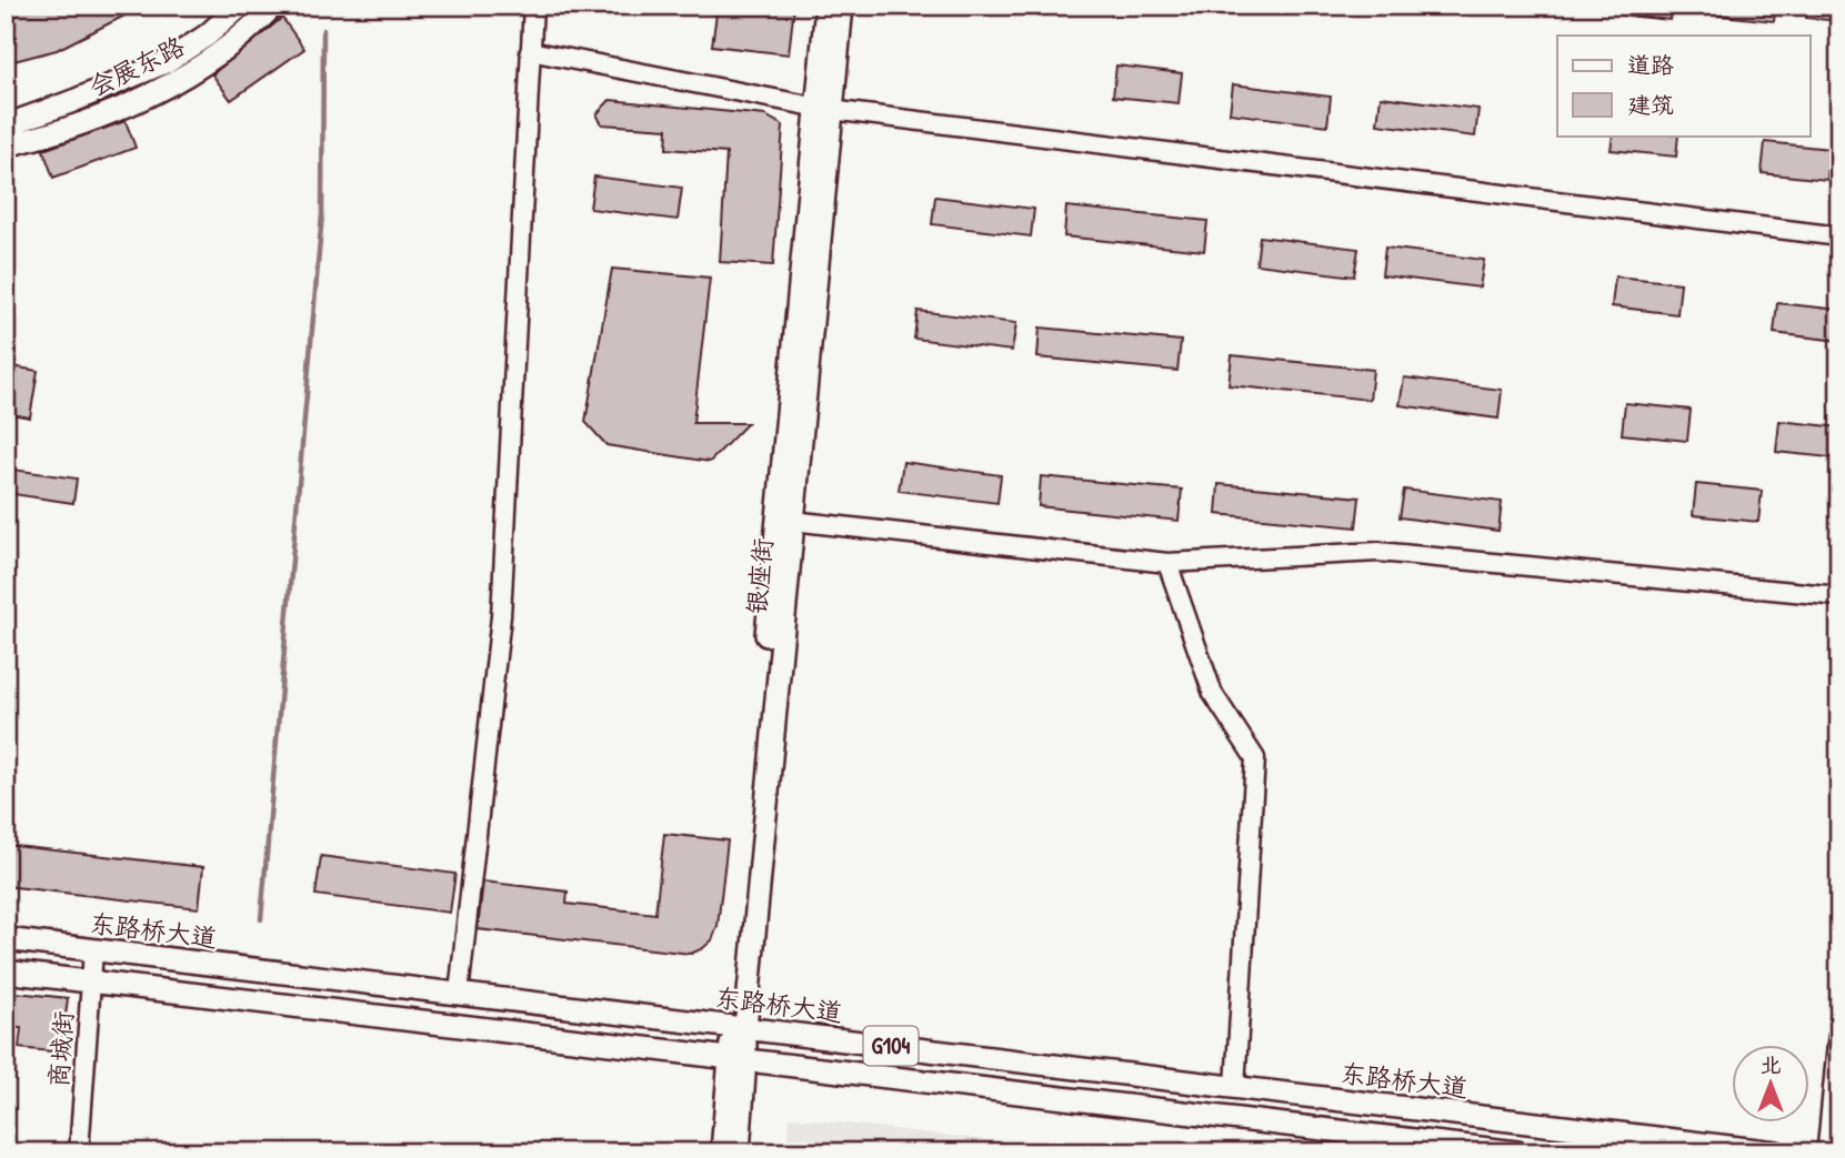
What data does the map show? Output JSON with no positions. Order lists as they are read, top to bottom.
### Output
{
  "streets": {
    "main road": [
      "会展东路",
      "银座街",
      "东路桥大道",
      "G104"
    ],
    "street": ["商城街"]
  },
  "crossings": [
    ["银座街", "东路桥大道"],
    ["银座街", "G104"],
    ["东路桥大道", "商城街"],
    ["G104", "商城街"]
  ],
  "legend": ["道路", "建筑"],
  "north": "top"
}
